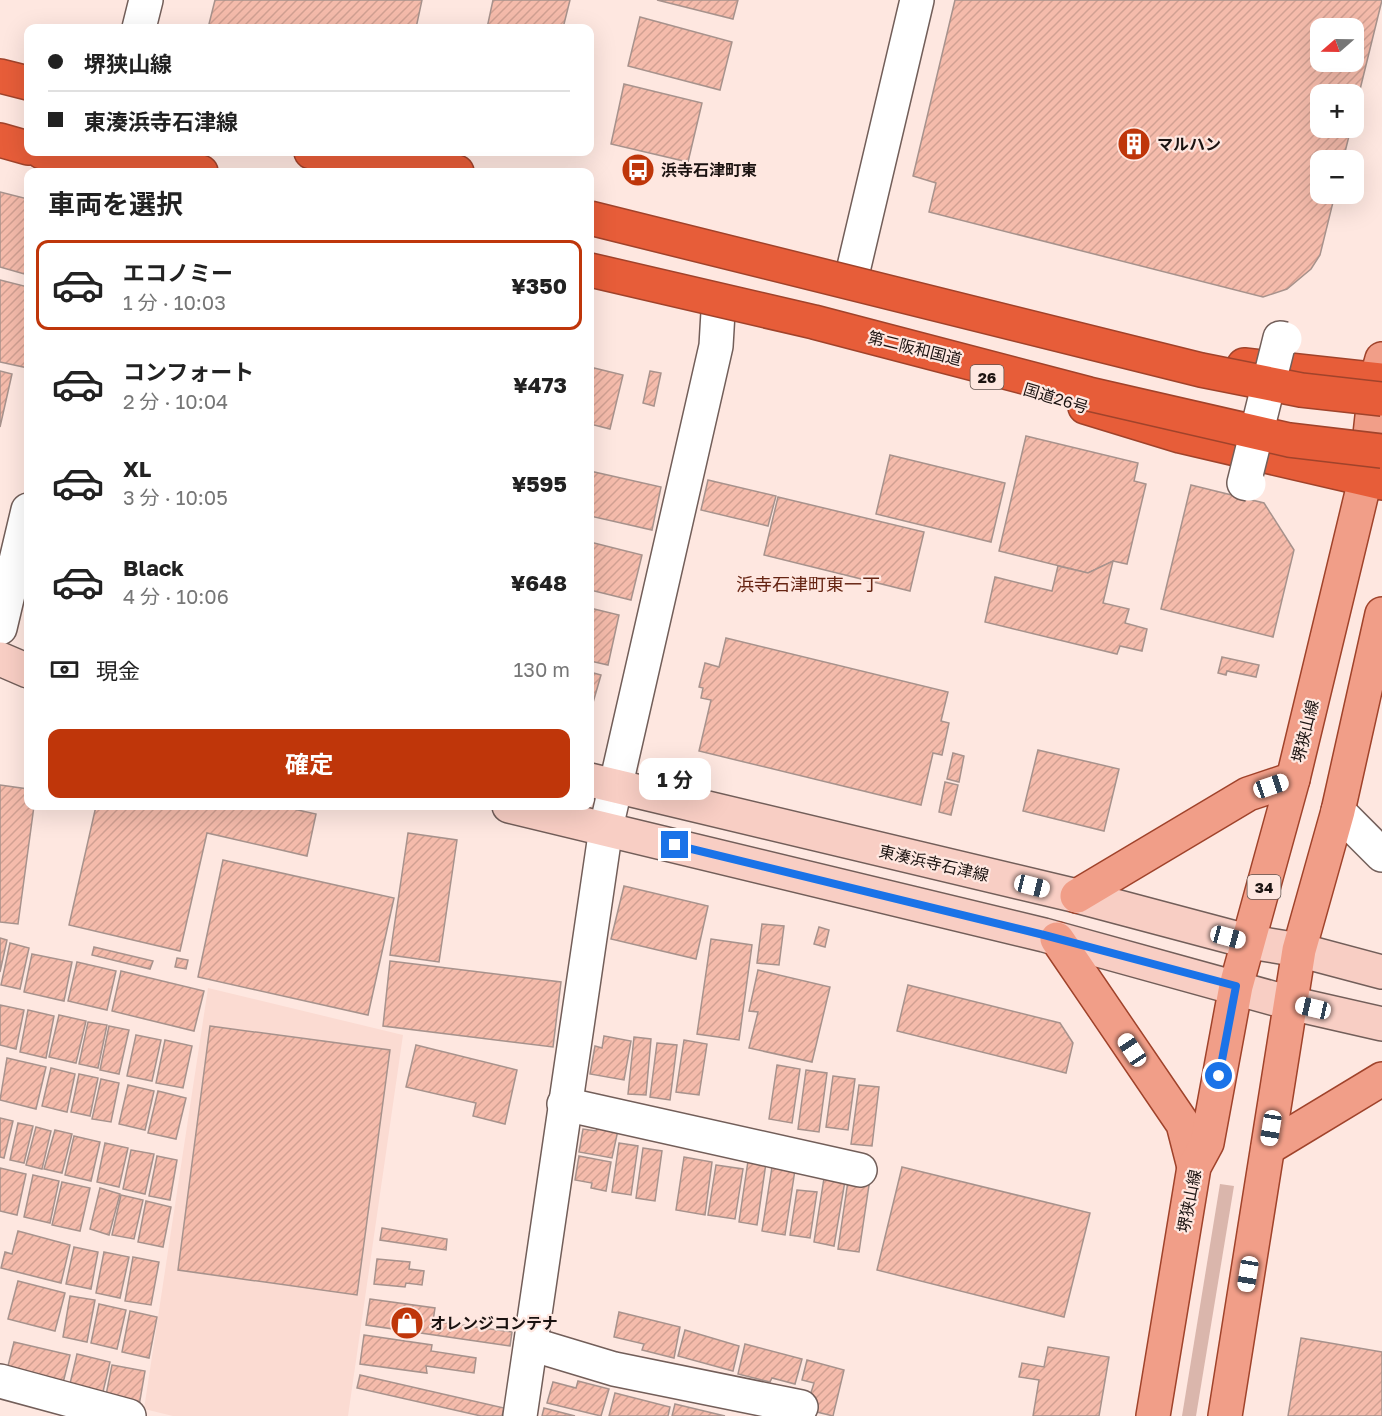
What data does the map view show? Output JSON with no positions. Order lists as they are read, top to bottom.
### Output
{
  "streets": {
    "highway": ["第二阪和国道", "26", "国道26号"],
    "main road": ["堺狭山線", "34"],
    "street": ["東湊浜寺石津線"]
  },
  "crossings": [
    ["国道26号", "堺狭山線"],
    ["堺狭山線", "東湊浜寺石津線"]
  ],
  "districts": ["浜寺石津町東一丁"],
  "places": {
    "building": ["マルハン"],
    "bus stop": ["浜寺石津町東"],
    "shop": ["オレンジコンテナ"]
  },
  "north": "left",
  "page": {
    "map_buttons": ["+", "−"],
    "banner": ["堺狭山線", "東湊浜寺石津線"],
    "heading": "車両を選択",
    "list": [
      {
        "name": "エコノミー",
        "note": "1 分 · 10:03",
        "value": "¥350"
      },
      {
        "name": "コンフォート",
        "note": "2 分 · 10:04",
        "value": "¥473"
      },
      {
        "name": "XL",
        "note": "3 分 · 10:05",
        "value": "¥595"
      },
      {
        "name": "Black",
        "note": "4 分 · 10:06",
        "value": "¥648"
      }
    ],
    "pay": ["現金", "130 m"],
    "buttons": "確定",
    "bubble": "1 分"
  }
}
